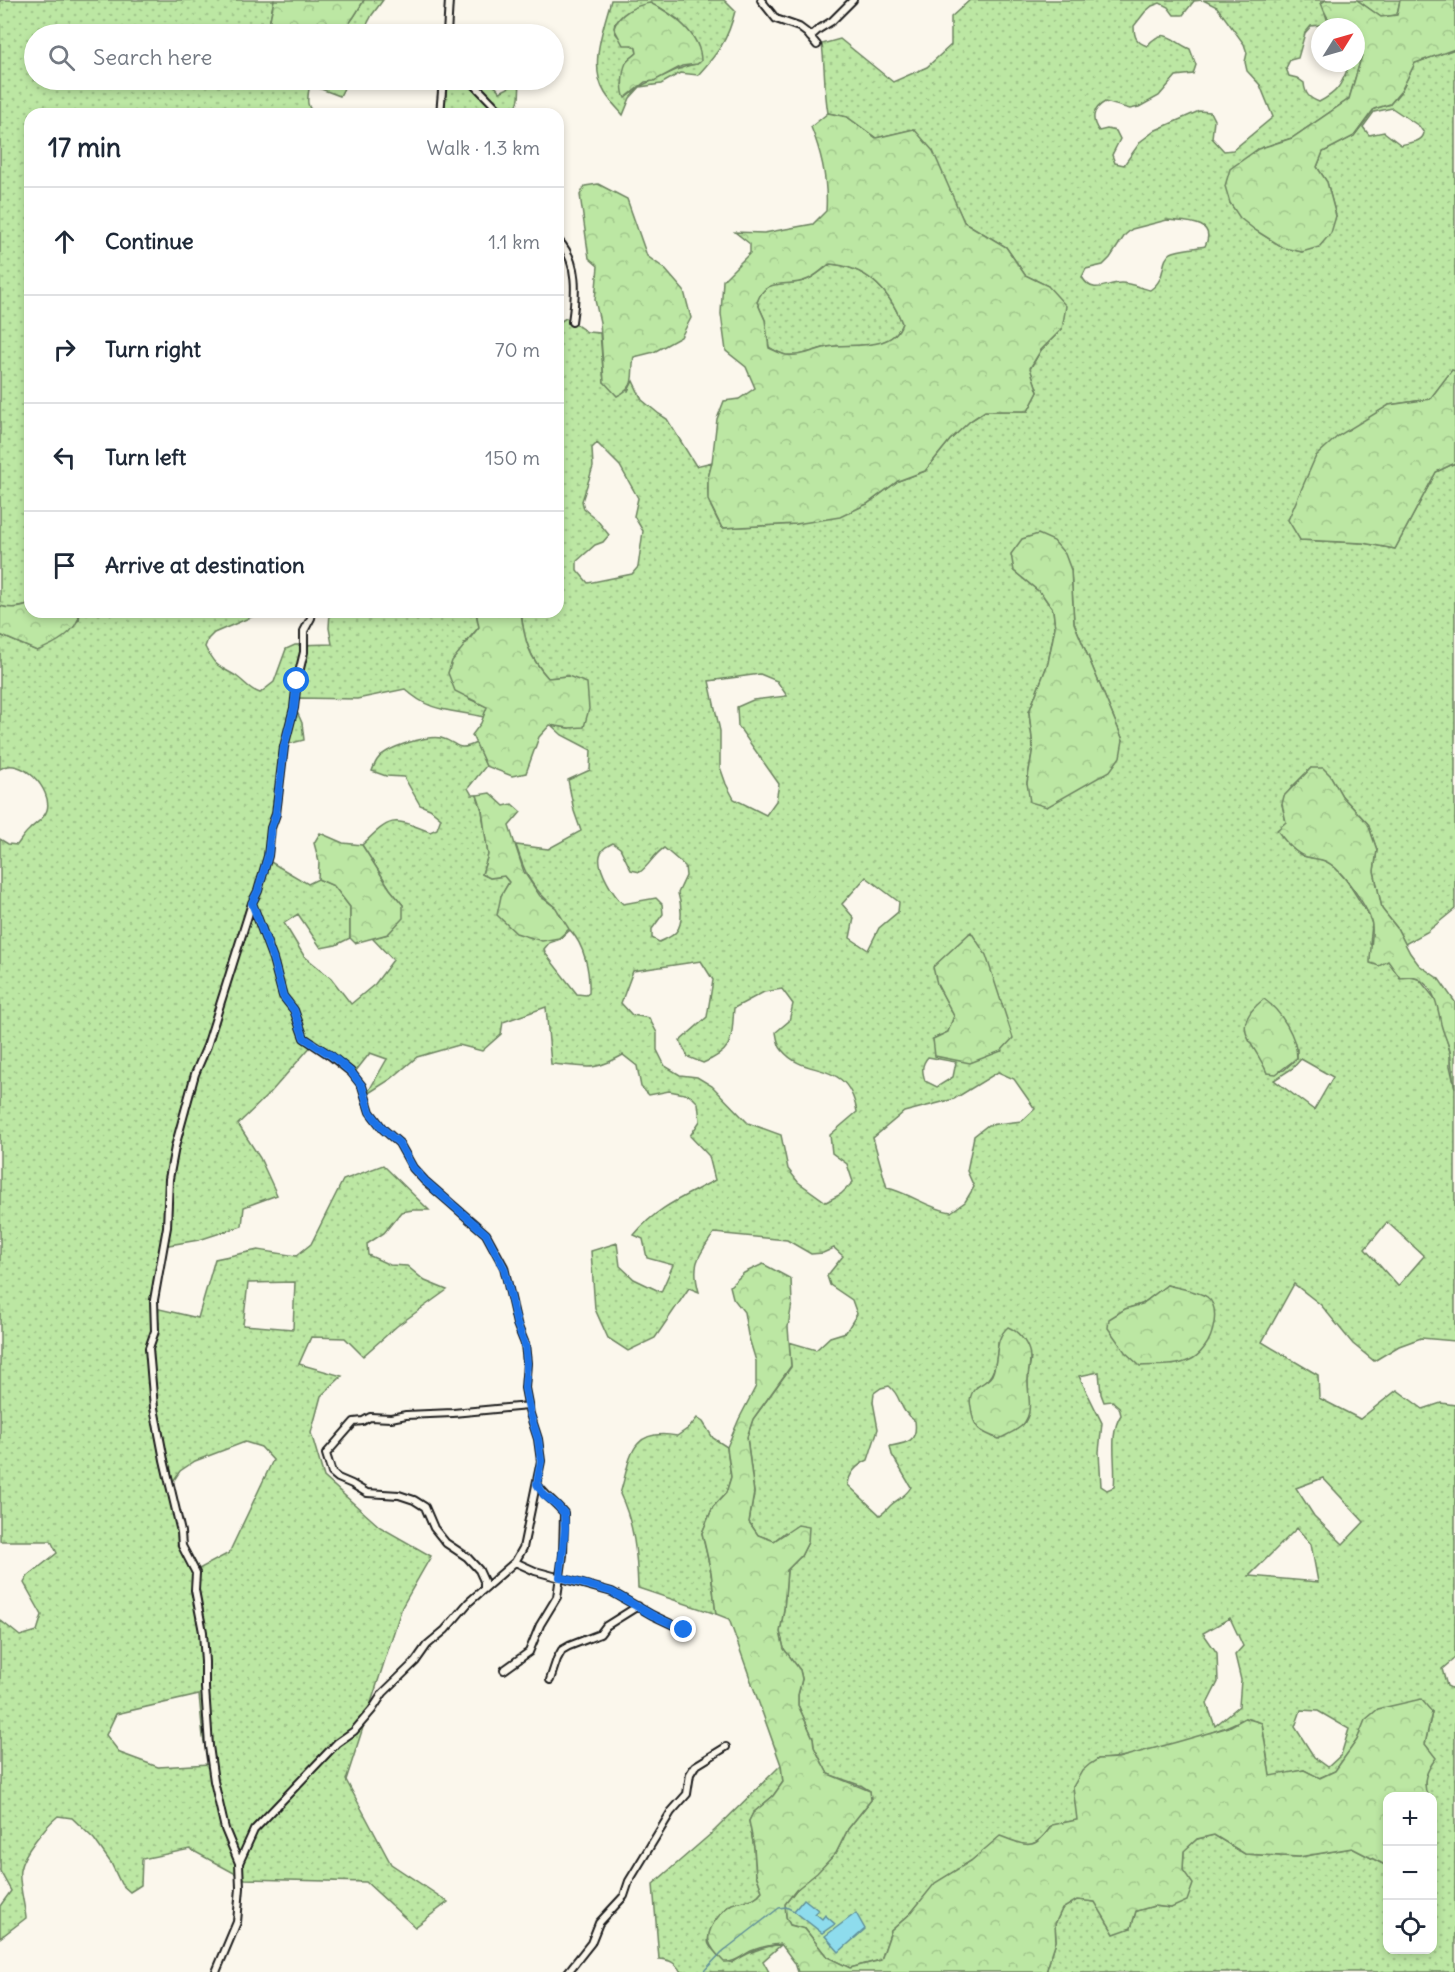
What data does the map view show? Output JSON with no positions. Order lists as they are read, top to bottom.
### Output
{
  "north": "top right",
  "page": {
    "search": "Search here",
    "heading": ["17 min", "Walk · 1.3 km"],
    "list": [
      ["Continue", "1.1 km"],
      ["Turn right", "70 m"],
      ["Turn left", "150 m"],
      "Arrive at destination"
    ],
    "map_buttons": ["+", "−"]
  }
}
